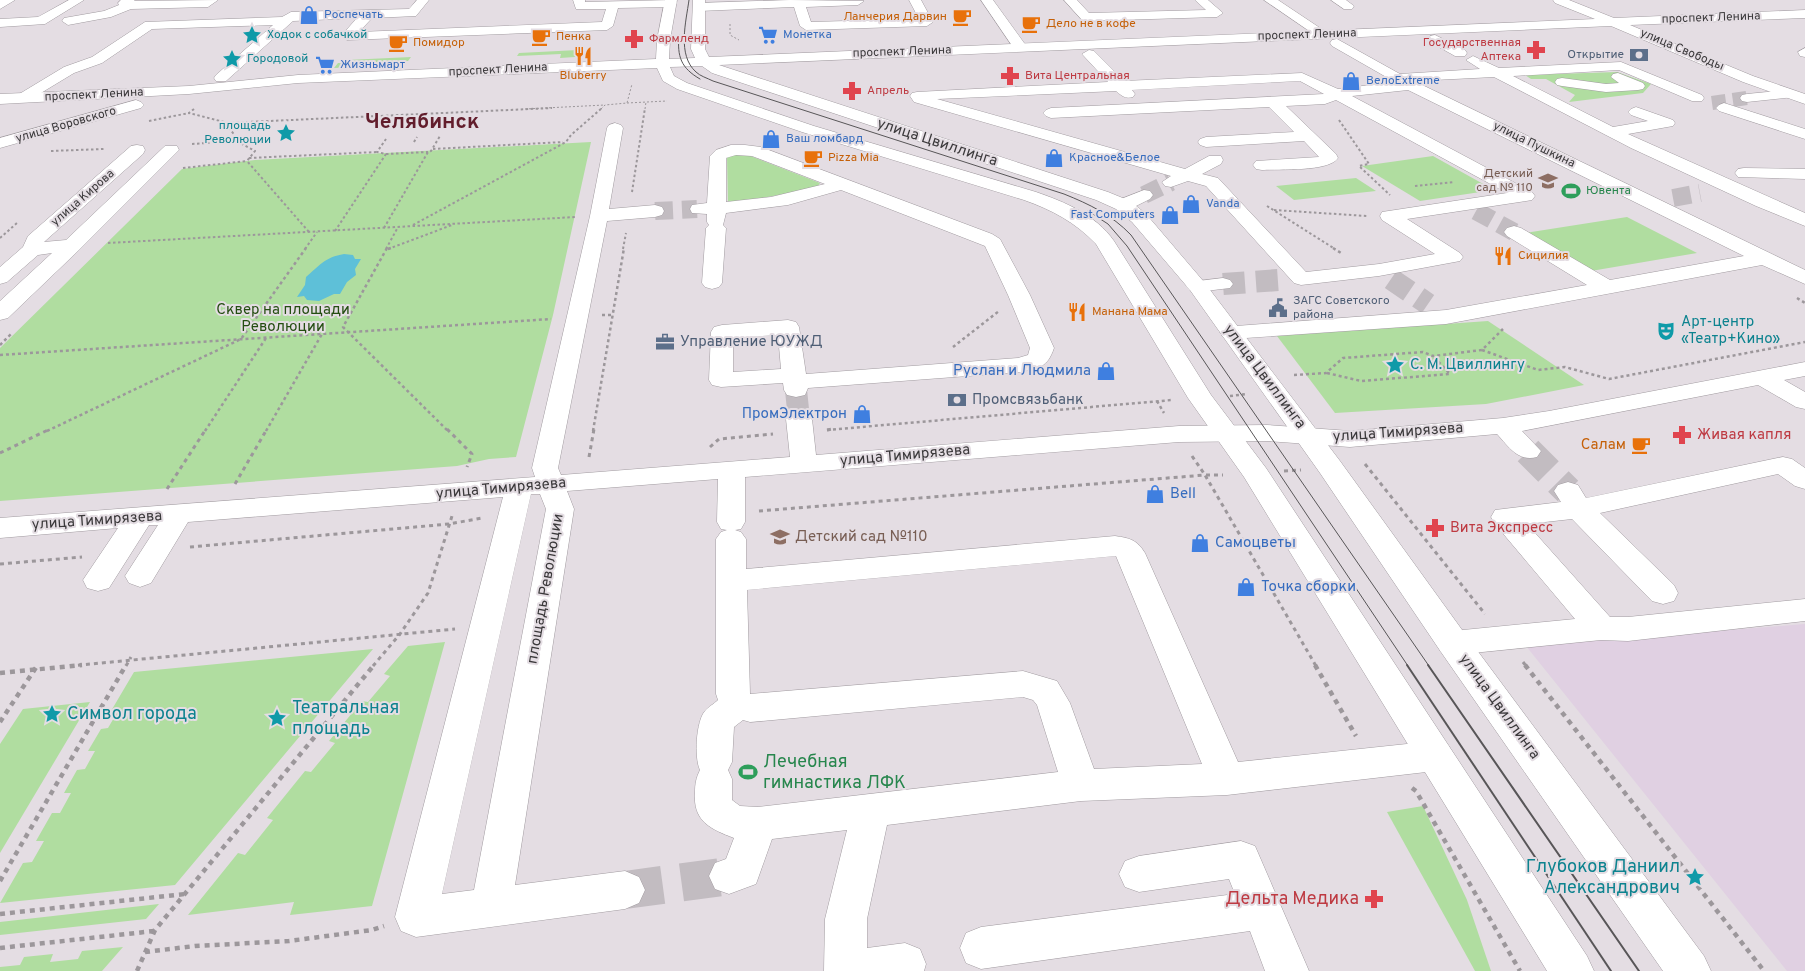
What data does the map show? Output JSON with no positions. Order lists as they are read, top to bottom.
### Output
{
  "streets": {
    "main road": [
      "проспект Ленина",
      "улица Свободы",
      "улица Воровского",
      "улица Цвиллинга",
      "улица Пушкина",
      "улица Кирова",
      "улица Тимирязева",
      "площадь Революции"
    ]
  },
  "crossings": [
    ["проспект Ленина", "улица Свободы"],
    ["проспект Ленина", "улица Воровского"],
    ["проспект Ленина", "улица Цвиллинга"],
    ["проспект Ленина", "улица Пушкина"],
    ["улица Цвиллинга", "улица Тимирязева"],
    ["улица Тимирязева", "площадь Революции"]
  ],
  "districts": ["Челябинск"],
  "parks": ["Сквер на площади Революции"],
  "places": {
    "shop": [
      "Роспечать",
      "ВелоExtreme",
      "Ваш ломбард",
      "Красное&Белое",
      "Vanda",
      "Fast Computers",
      "Руслан и Людмила",
      "ПромЭлектрон",
      "Bell",
      "Самоцветы",
      "Точка сборки"
    ],
    "cafe": [
      "Ланчерия Дарвин",
      "Дело не в кофе",
      "Пенка",
      "Помидор",
      "Pizza Mia",
      "Салам"
    ],
    "place": [
      "Ходок с собачкой",
      "Городовой",
      "площадь Революции",
      "С. М. Цвиллингу",
      "Символ города",
      "Театральная площадь",
      "Глубоков Даниил Александрович"
    ],
    "supermarket": ["Монетка", "Жизньмарт"],
    "pharmacy": [
      "Фармленд",
      "Государственная Аптека",
      "Вита Центральная",
      "Апрель",
      "Живая капля",
      "Вита Экспресс",
      "Дельта Медика"
    ],
    "bank": ["Открытие", "Промсвязьбанк"],
    "restaurant": ["Bluberry", "Сицилия", "Манана Мама"],
    "school or university": ["Детский сад № 110", "Детский сад №110"],
    "sports": ["Ювента", "Лечебная гимнастика ЛФК"],
    "public building": ["ЗАГС Советского района"],
    "theatre": ["Арт-центр «Театр+Кино»"],
    "office": ["Управление ЮУЖД"]
  }
}
